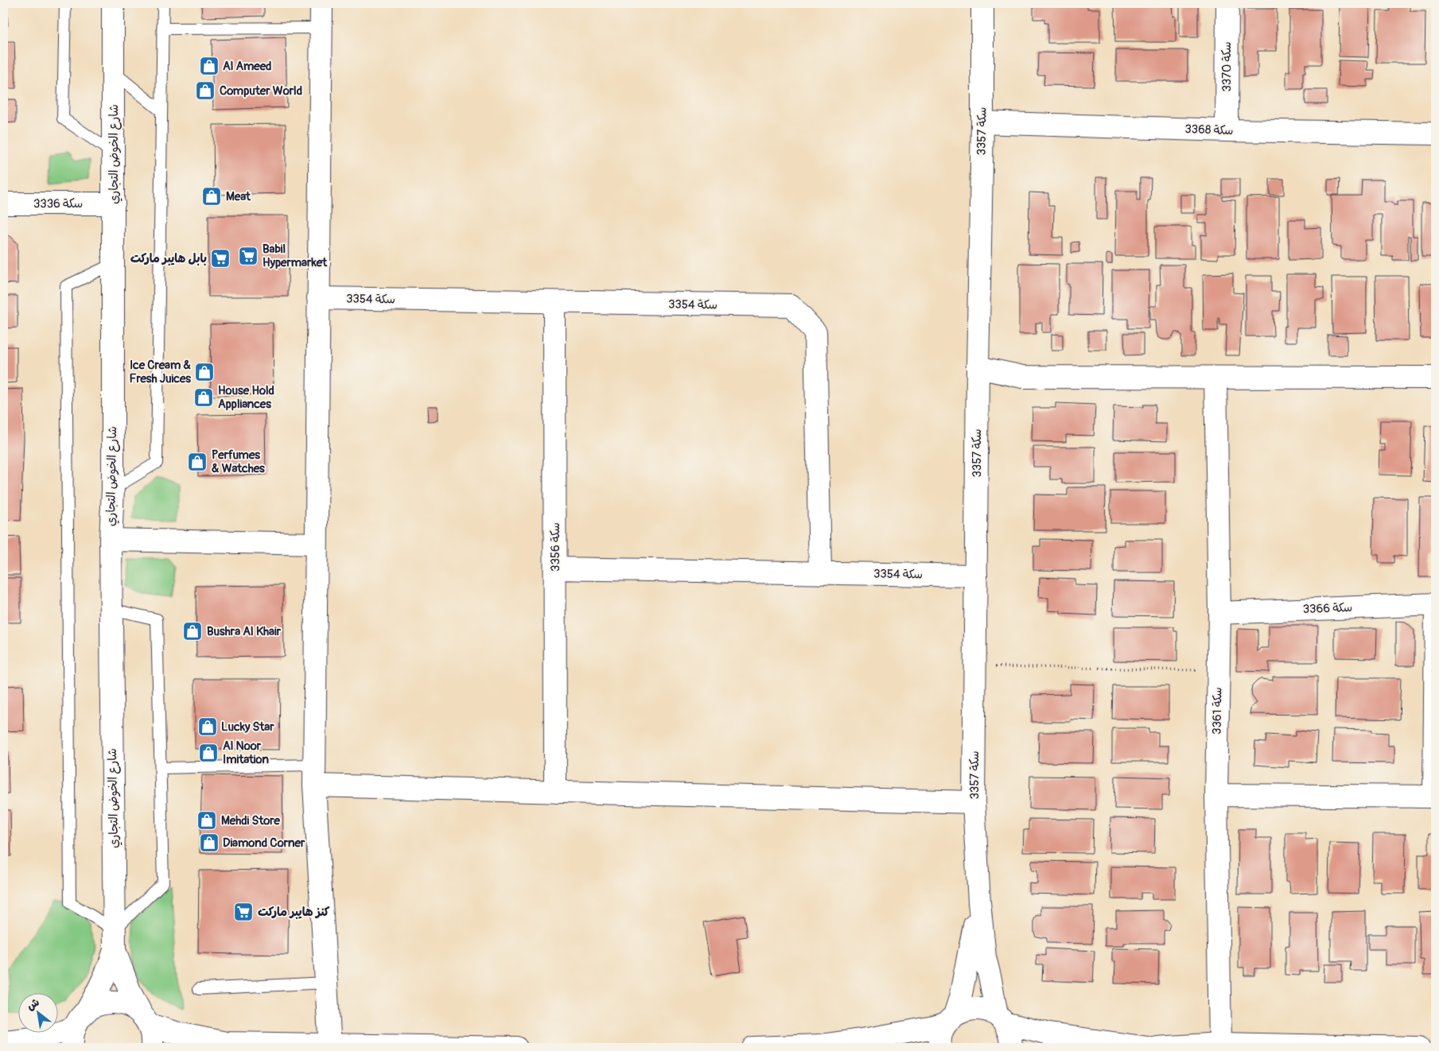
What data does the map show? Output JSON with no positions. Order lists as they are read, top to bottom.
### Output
{
  "streets": {
    "street": [
      "سكة 3370",
      "سكة 3368",
      "سكة 3357",
      "شارع الخوض التجاري",
      "سكة 3336",
      "سكة 3354",
      "سكة 3356",
      "سكة 3366",
      "سكة 3361"
    ]
  },
  "crossings": [
    ["سكة 3370", "سكة 3368"],
    ["سكة 3368", "سكة 3357"],
    ["سكة 3357", "سكة 3354"],
    ["شارع الخوض التجاري", "سكة 3336"],
    ["سكة 3354", "سكة 3356"],
    ["سكة 3366", "سكة 3361"]
  ],
  "places": {
    "shop": [
      "Al Ameed",
      "Computer World",
      "Meat",
      "Ice Cream & Fresh Juices",
      "House Hold Appliances",
      "Perfumes & Watches",
      "Bushra Al Khair",
      "Lucky Star",
      "Al Noor Imitation",
      "Mehdi Store",
      "Diamond Corner"
    ],
    "supermarket": ["Babil Hypermarket", "بابل هايبر ماركت", "كنز هايبر ماركت"]
  },
  "north": "top left"
}
